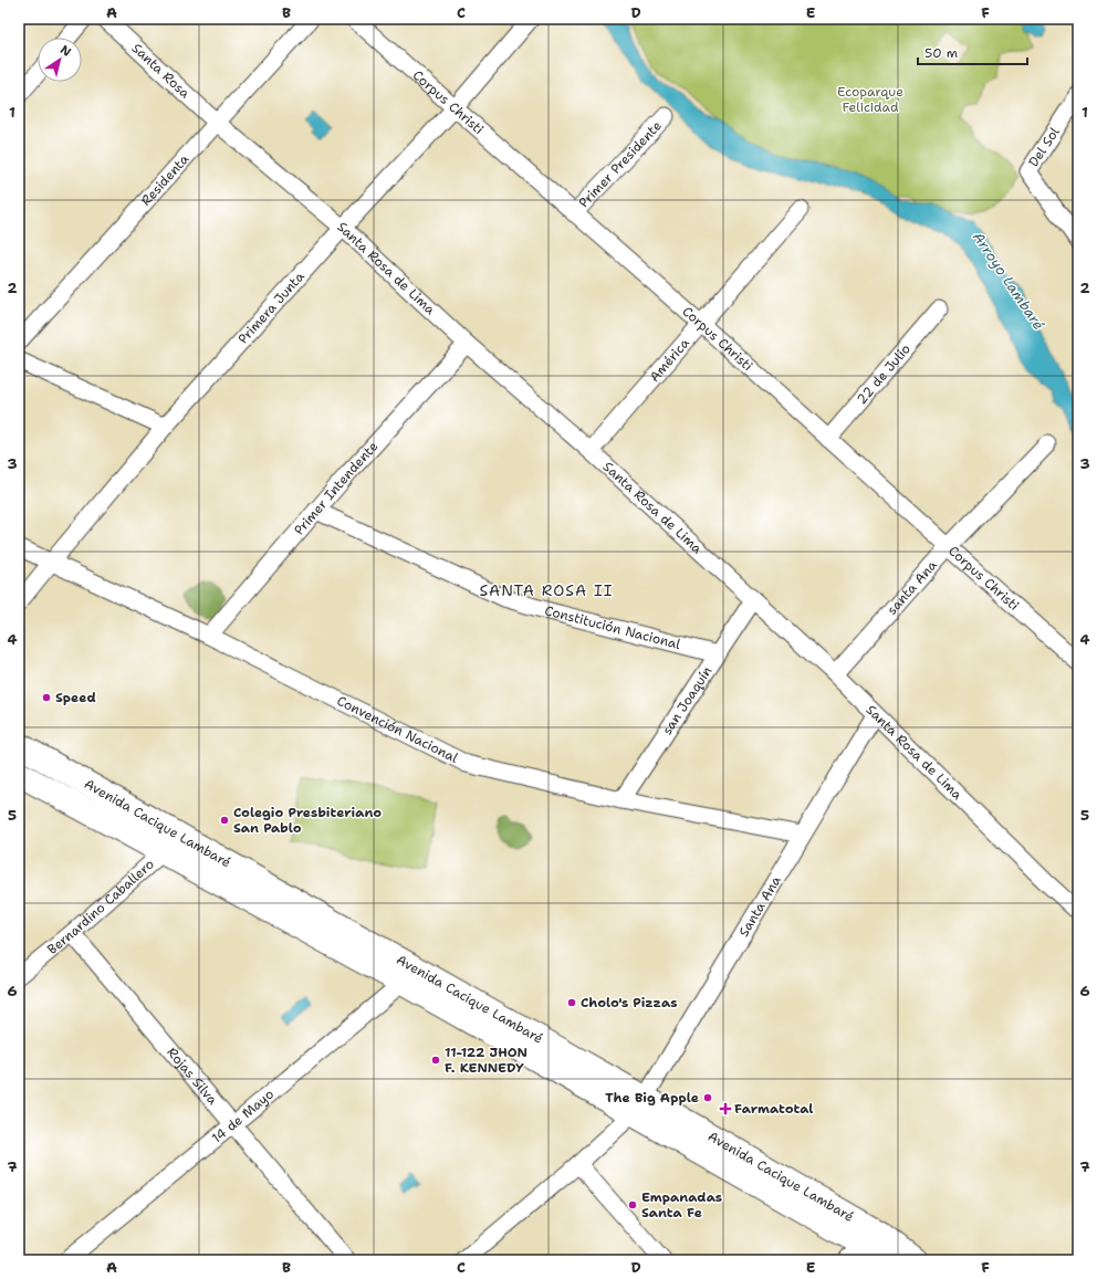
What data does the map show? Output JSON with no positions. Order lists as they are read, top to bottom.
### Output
{
  "streets": {
    "main road": ["Avenida Cacique Lambaré"],
    "street": [
      "Santa Rosa",
      "Corpus Christi",
      "Del Sol",
      "Primer Presidente",
      "Residenta",
      "Santa Rosa de Lima",
      "Primera Junta",
      "América",
      "22 de Julio",
      "Primer Intendente",
      "santa Ana",
      "Constitución Nacional",
      "san Joaquín",
      "Convención Nacional",
      "Bernardino Caballero",
      "Santa Ana",
      "Rojas Silva",
      "14 de Mayo"
    ]
  },
  "crossings": [
    ["Santa Rosa", "Residenta"],
    ["Santa Rosa", "Santa Rosa de Lima"],
    ["Corpus Christi", "Primer Presidente"],
    ["Corpus Christi", "Primera Junta"],
    ["Corpus Christi", "América"],
    ["Corpus Christi", "22 de Julio"],
    ["Corpus Christi", "santa Ana"],
    ["Residenta", "Santa Rosa de Lima"],
    ["Santa Rosa de Lima", "Primera Junta"],
    ["Santa Rosa de Lima", "América"],
    ["Santa Rosa de Lima", "Primer Intendente"],
    ["Santa Rosa de Lima", "santa Ana"],
    ["Santa Rosa de Lima", "san Joaquín"],
    ["Santa Rosa de Lima", "Santa Ana"],
    ["Primera Junta", "Convención Nacional"],
    ["Primer Intendente", "Constitución Nacional"],
    ["Primer Intendente", "Convención Nacional"],
    ["Constitución Nacional", "san Joaquín"],
    ["san Joaquín", "Convención Nacional"],
    ["Convención Nacional", "Santa Ana"],
    ["Avenida Cacique Lambaré", "Bernardino Caballero"],
    ["Avenida Cacique Lambaré", "Santa Ana"],
    ["Avenida Cacique Lambaré", "14 de Mayo"],
    ["Bernardino Caballero", "Rojas Silva"],
    ["Rojas Silva", "14 de Mayo"]
  ],
  "districts": ["SANTA ROSA II"],
  "water": ["Arroyo Lambaré"],
  "parks": ["Ecoparque Felicidad"],
  "places": {
    "other": [
      "Speed",
      "Colegio Presbiteriano San Pablo",
      "Cholo's Pizzas",
      "11-122 JHON F. KENNEDY",
      "The Big Apple",
      "Empanadas Santa Fe"
    ],
    "health": ["Farmatotal"]
  },
  "scale_bar": "50 m",
  "north": "top right",
  "grid": {
    "columns": [
      "A",
      "B",
      "C",
      "D",
      "E",
      "F"
    ],
    "rows": [
      "1",
      "2",
      "3",
      "4",
      "5",
      "6",
      "7"
    ]
  }
}
